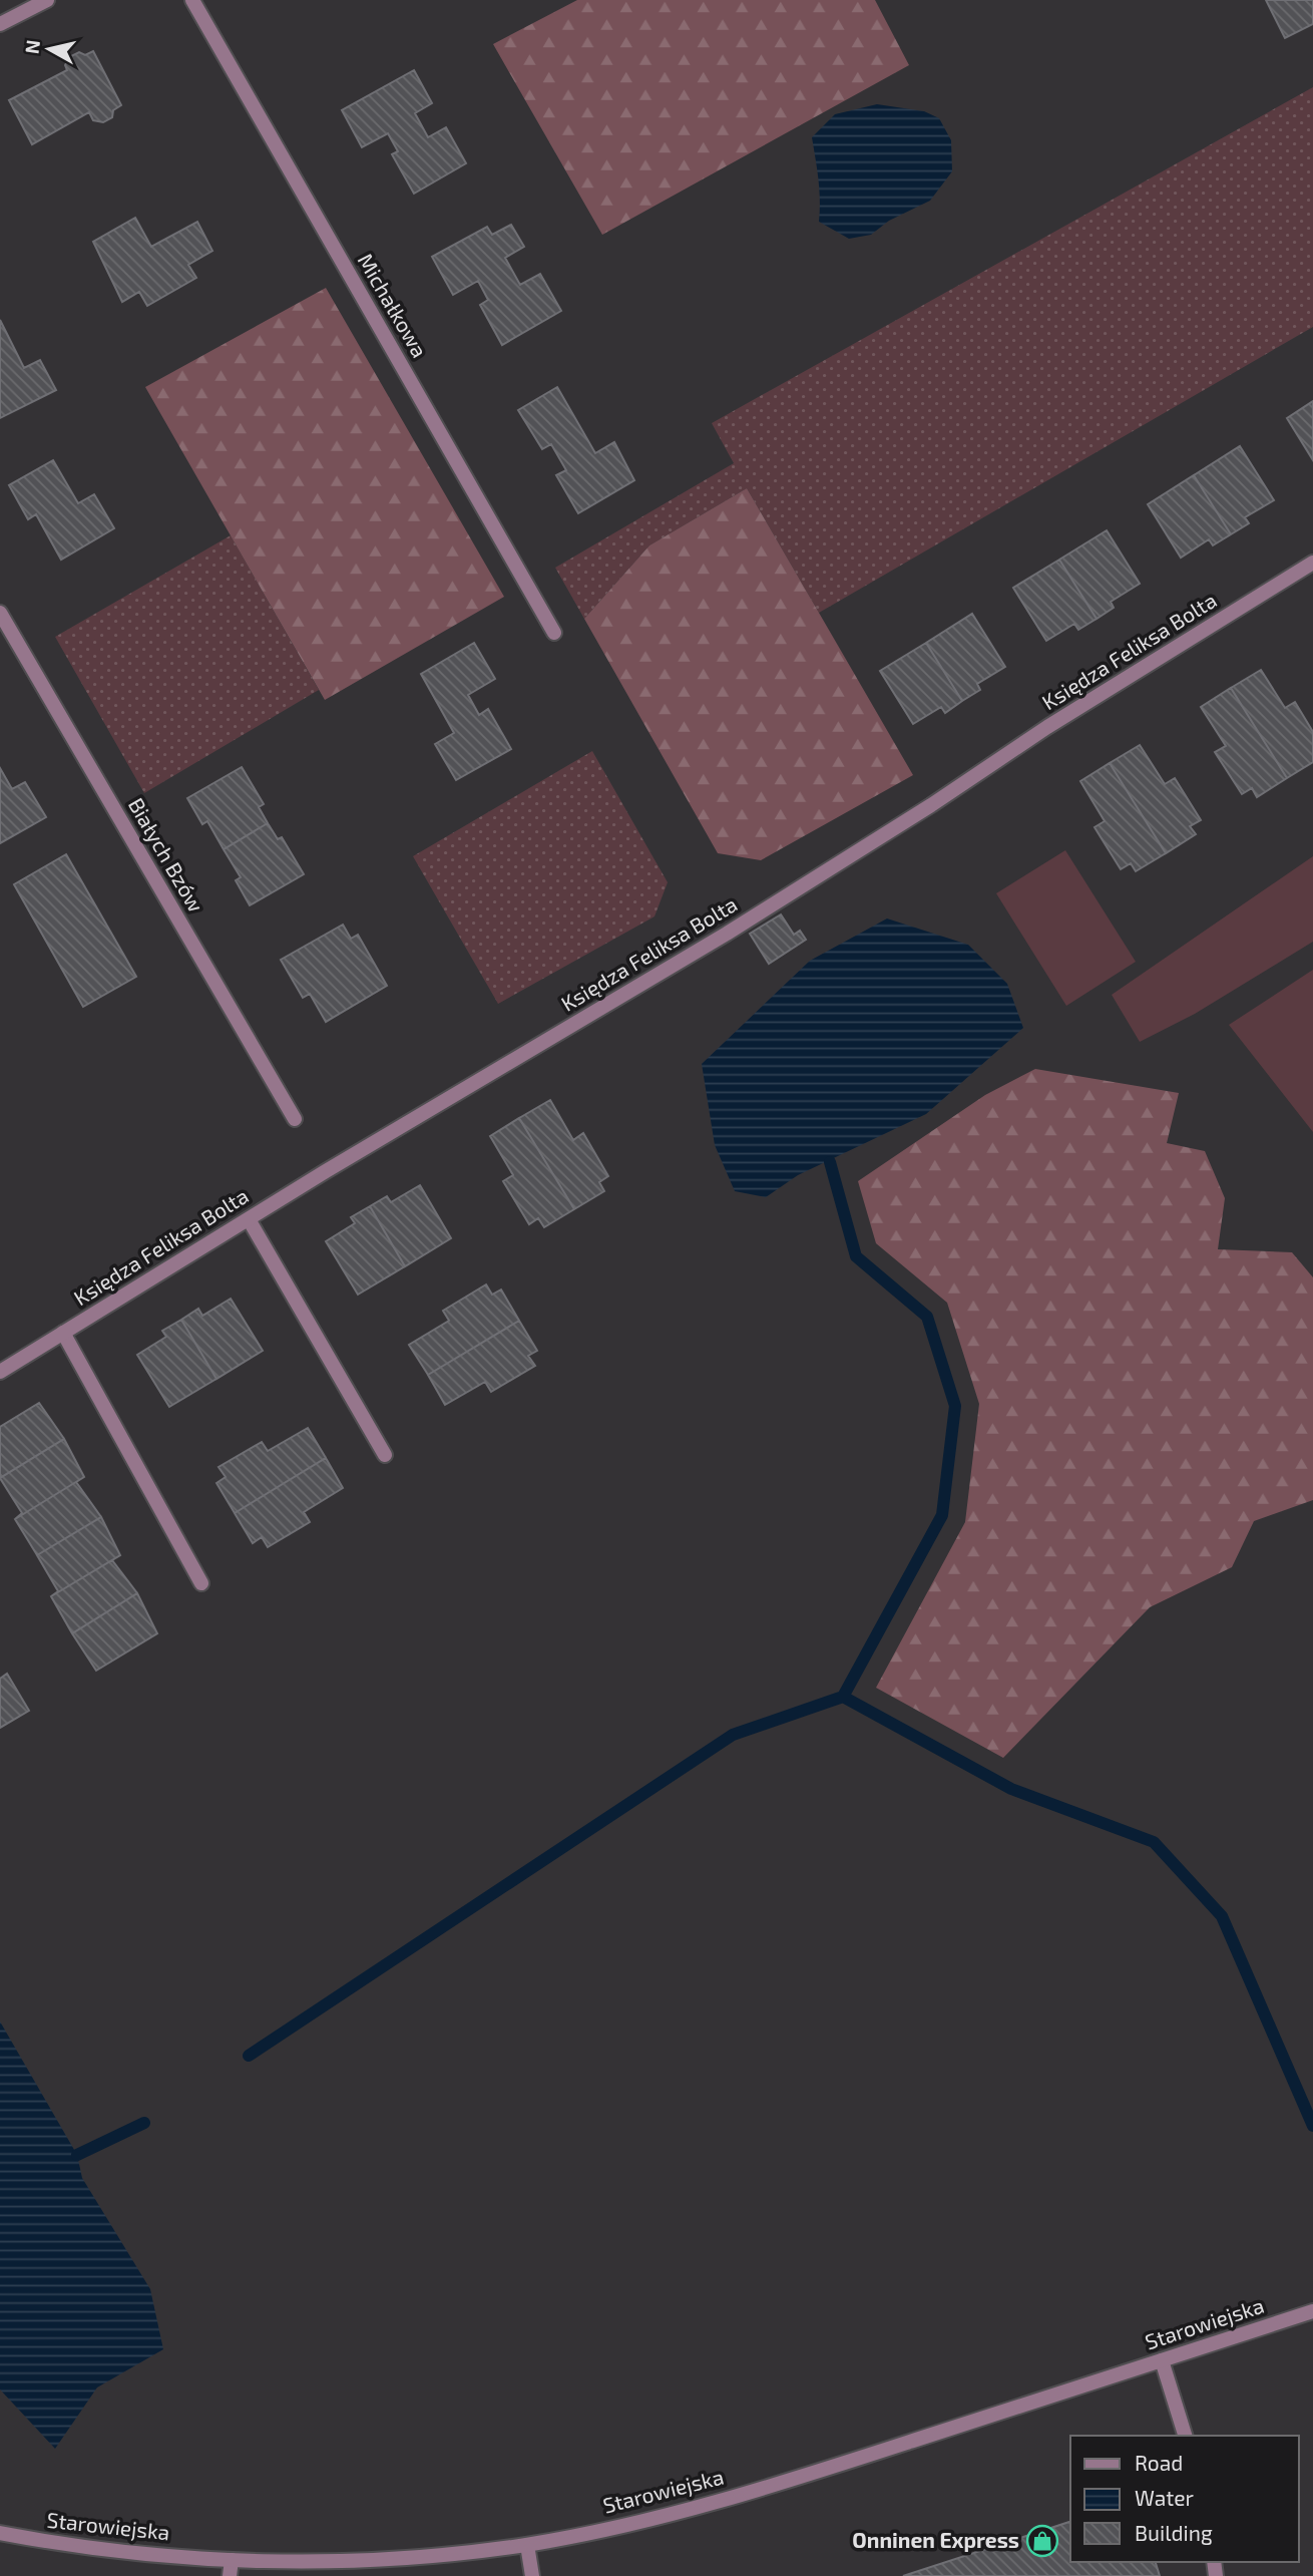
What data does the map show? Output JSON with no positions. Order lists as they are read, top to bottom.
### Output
{
  "streets": {
    "street": [
      "Michałkowa",
      "Księdza Feliksa Bolta",
      "Białych Bzów",
      "Starowiejska"
    ]
  },
  "places": {
    "shop": ["Onninen Express"]
  },
  "legend": ["Road", "Water", "Building"],
  "north": "left"
}
